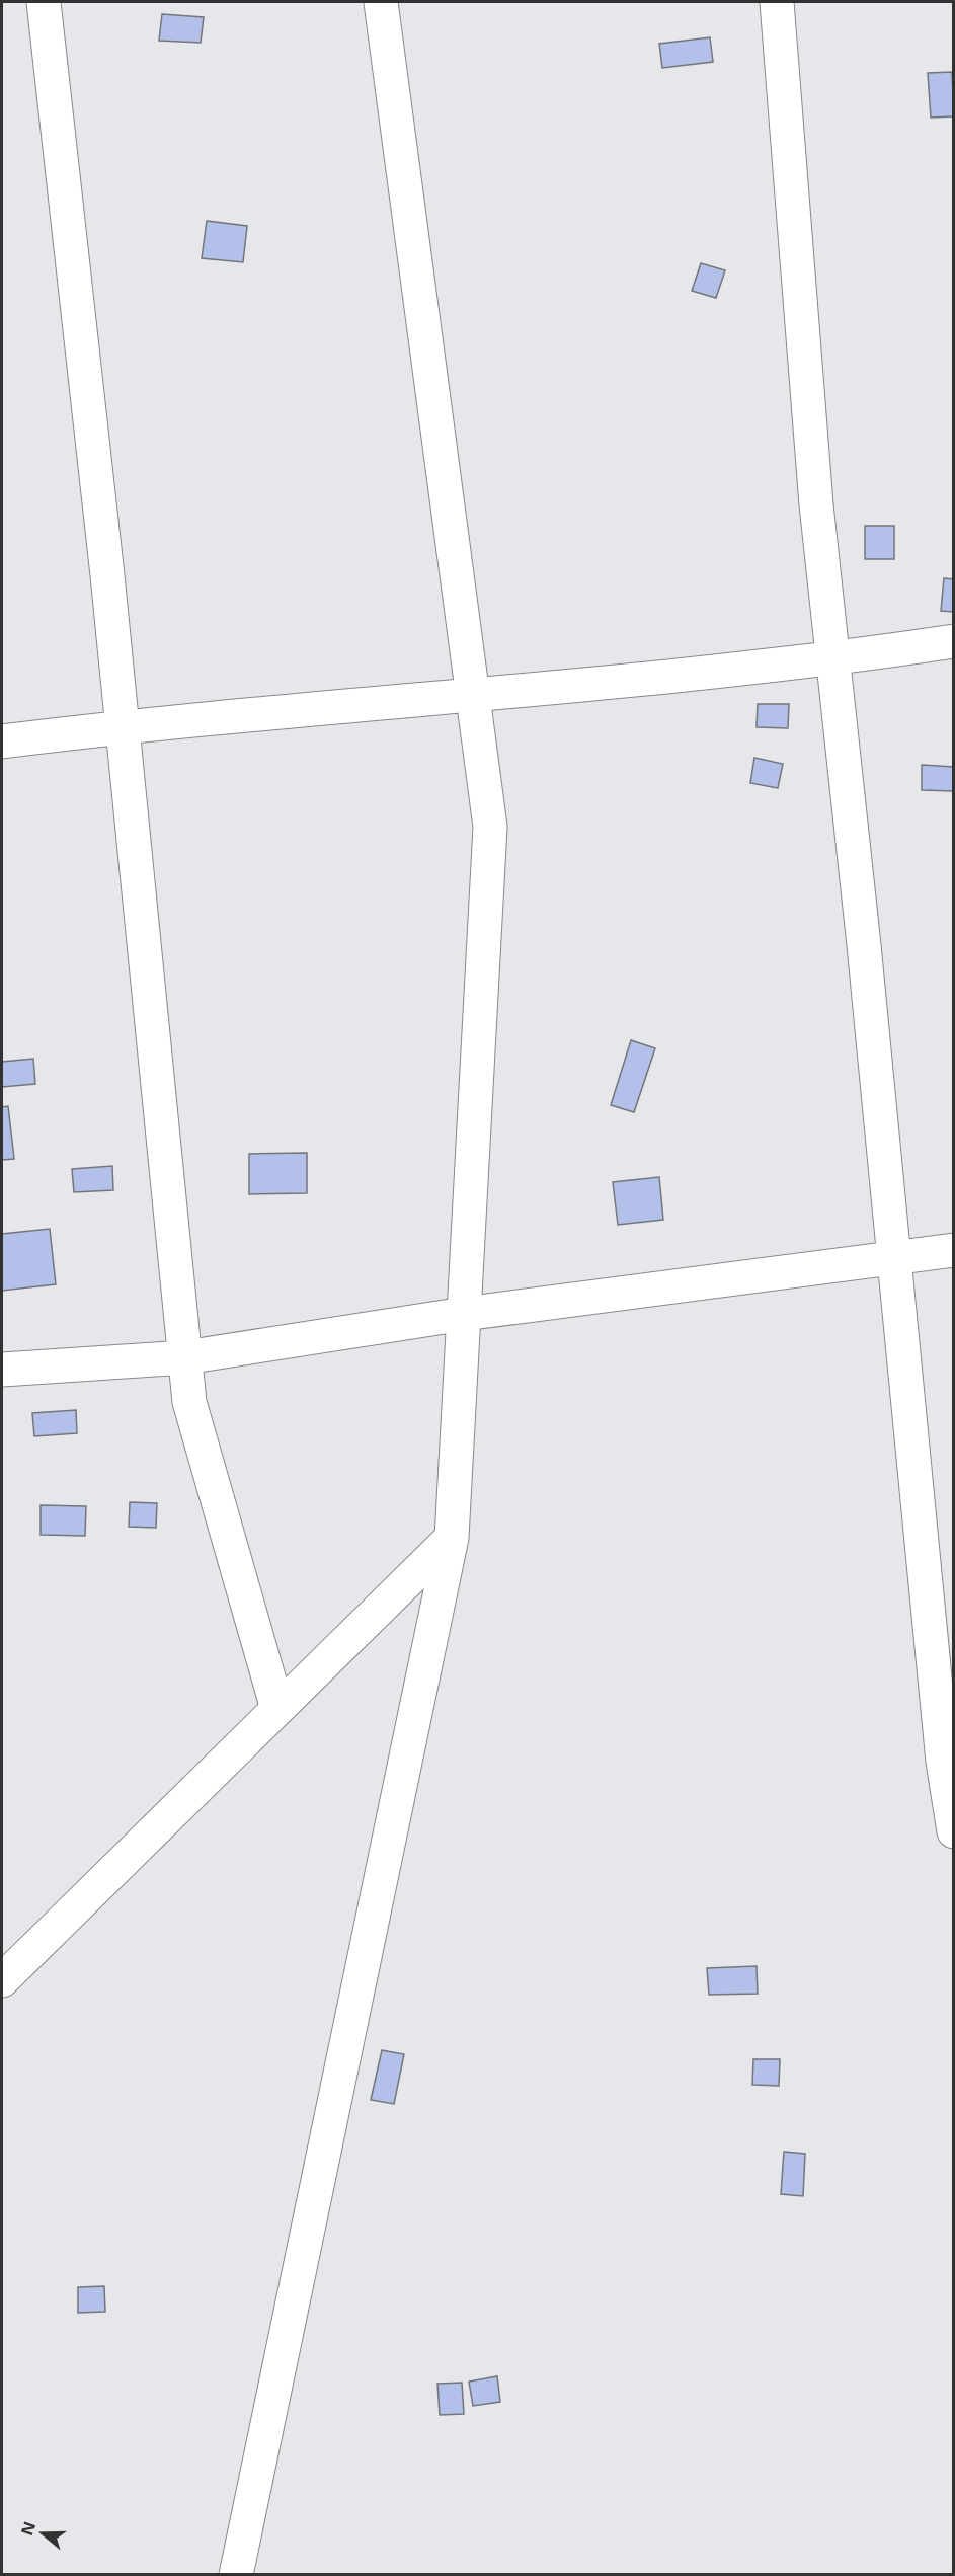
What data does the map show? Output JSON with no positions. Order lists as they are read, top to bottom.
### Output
{
  "north": "left"
}
